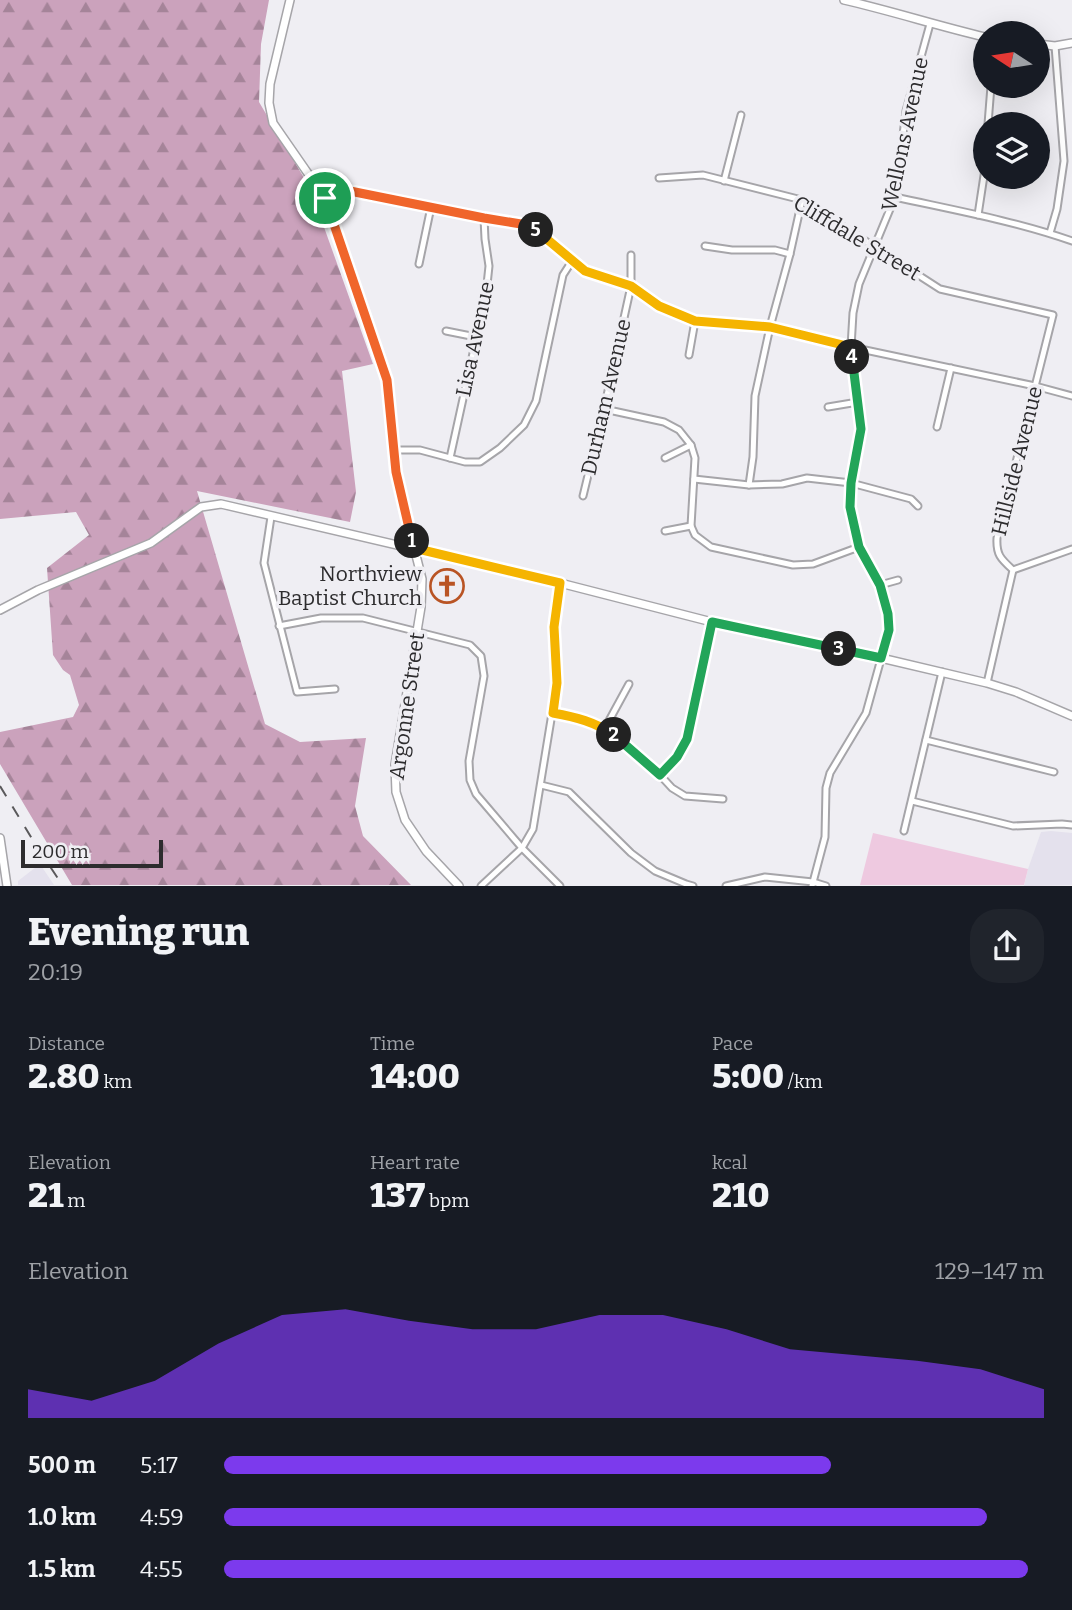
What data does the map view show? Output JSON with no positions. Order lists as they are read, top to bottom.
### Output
{
  "streets": {
    "street": [
      "Wellons Avenue",
      "Cliffdale Street",
      "Lisa Avenue",
      "Durham Avenue",
      "Hillside Avenue",
      "Argonne Street"
    ]
  },
  "crossings": [
    ["Wellons Avenue", "Cliffdale Street"],
    ["Cliffdale Street", "Hillside Avenue"]
  ],
  "places": {
    "church": ["Northview Baptist Church"]
  },
  "scale_bar": "200 m",
  "north": "left",
  "page": {
    "pins": [
      "5",
      "4",
      "1",
      "3",
      "2"
    ],
    "scale": "200 m",
    "heading": ["Evening run", "20:19"],
    "stats": [
      ["Distance", "2.80 km"],
      ["Time", "14:00"],
      ["Pace", "5:00 /km"],
      ["Elevation", "21 m"],
      ["Heart rate", "137 bpm"],
      ["kcal", "210"]
    ],
    "chart": ["Elevation", "129–147 m"],
    "list": [
      {
        "name": "500 m",
        "note": "5:17"
      },
      {
        "name": "1.0 km",
        "note": "4:59"
      },
      {
        "name": "1.5 km",
        "note": "4:55"
      }
    ]
  }
}
